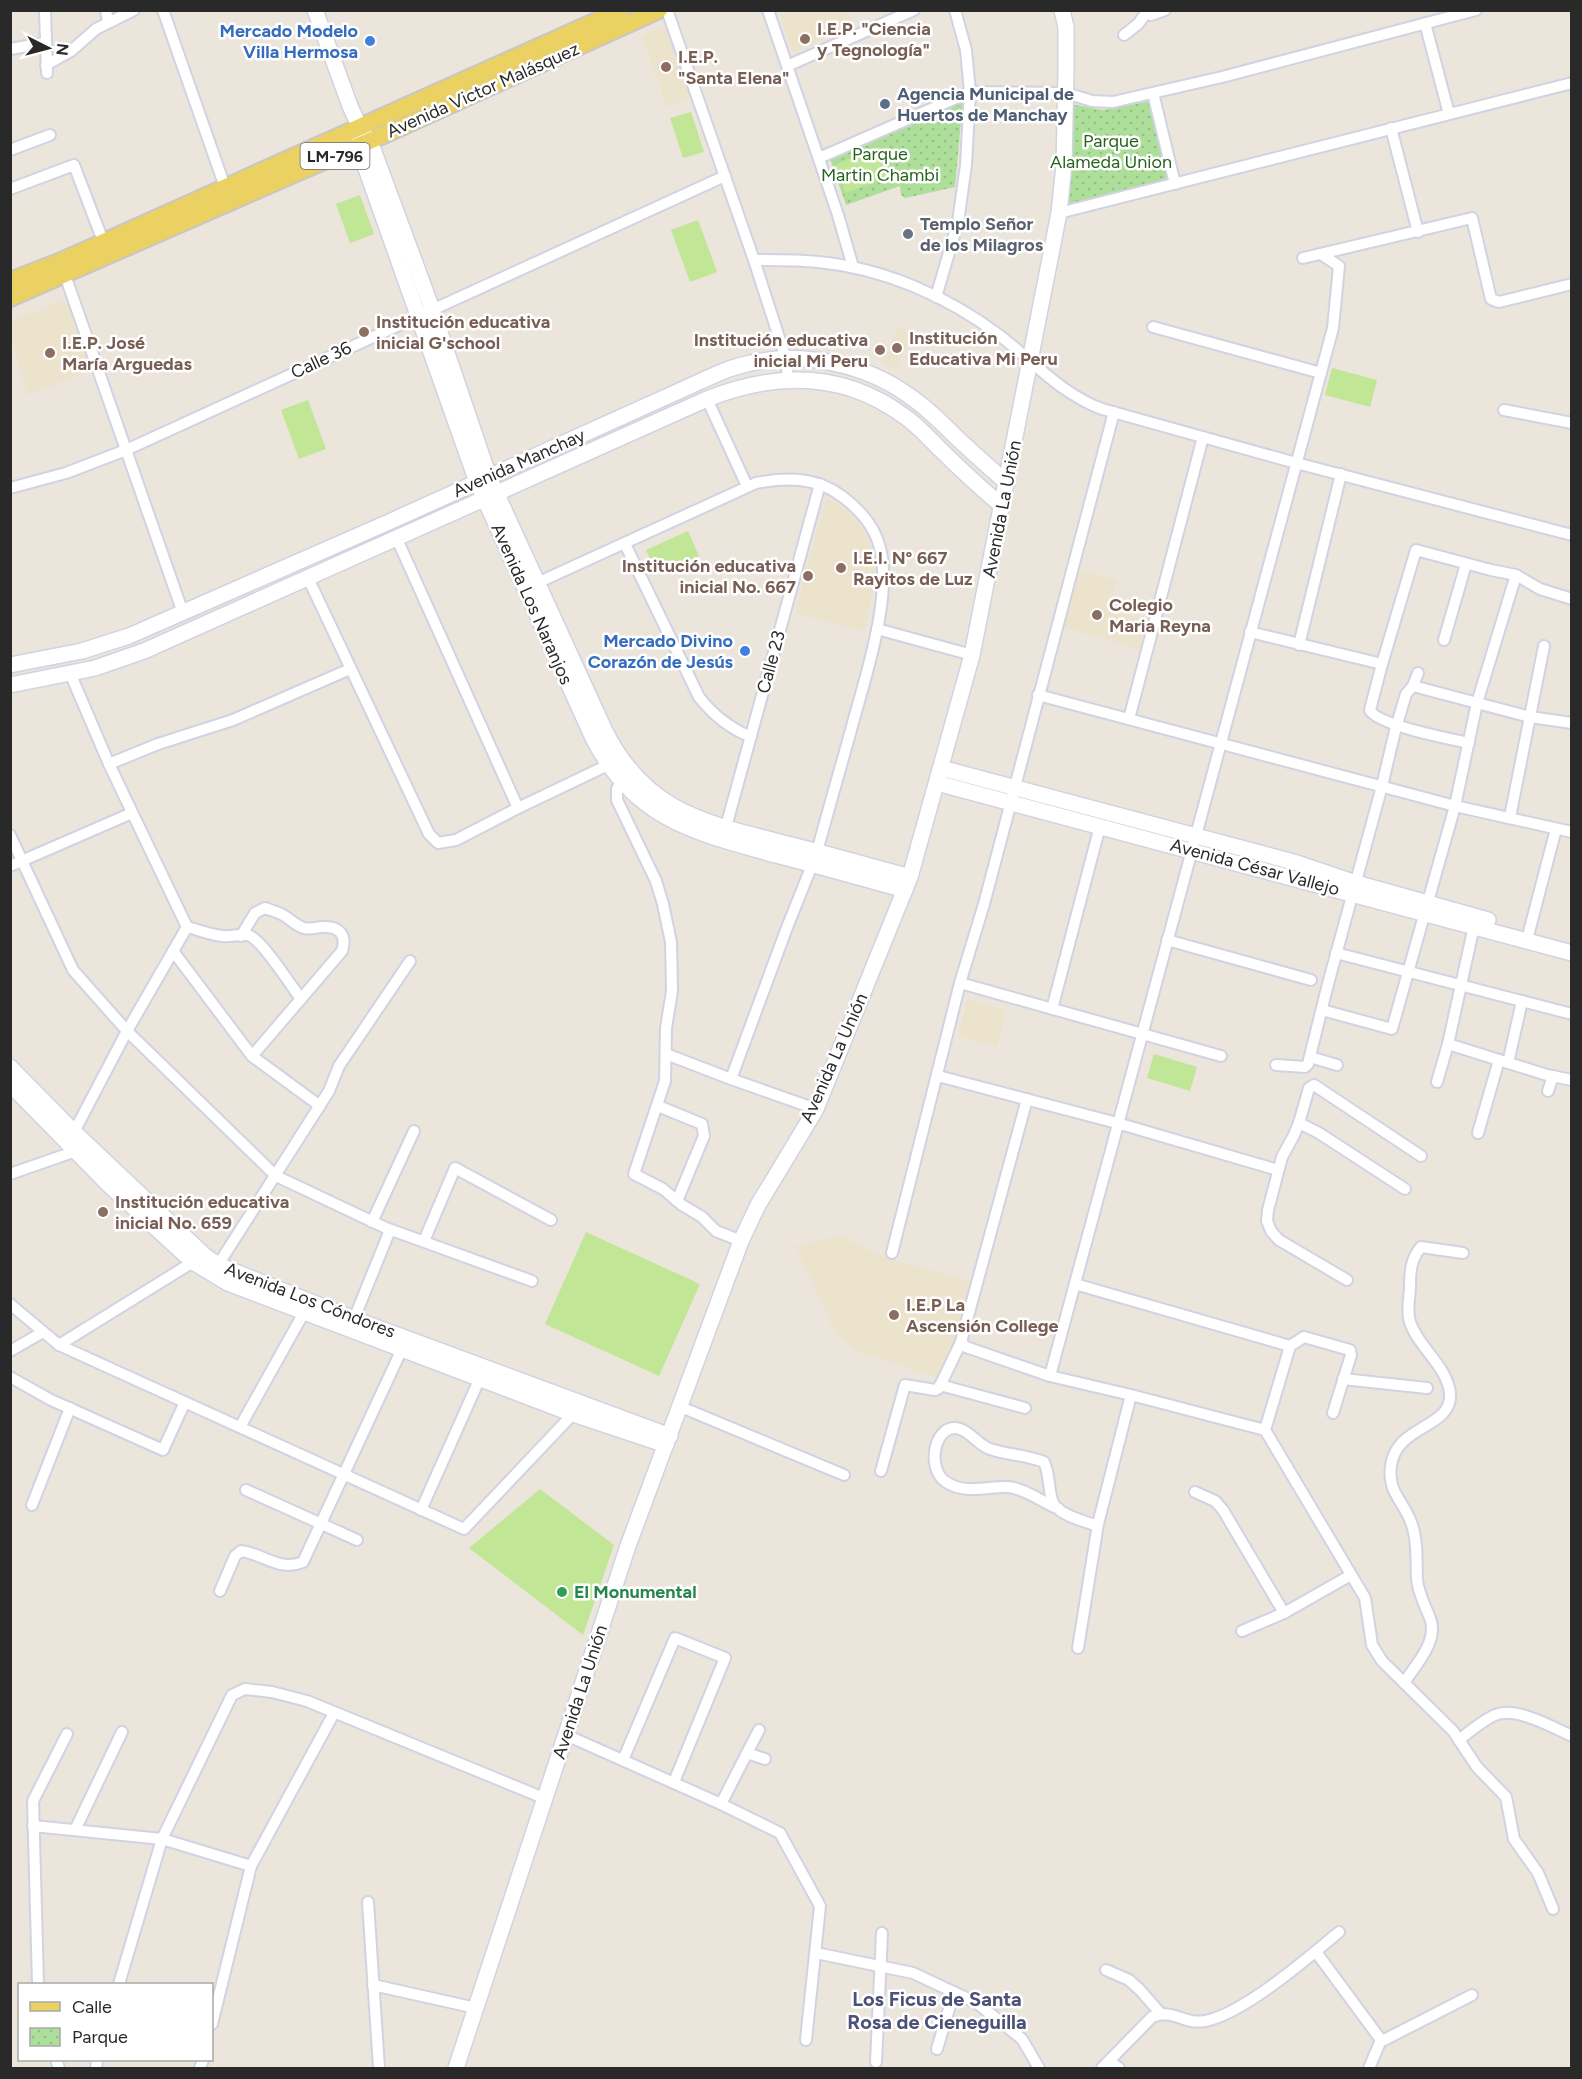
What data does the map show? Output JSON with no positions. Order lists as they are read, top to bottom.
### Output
{
  "streets": {
    "main road": ["Avenida Victor Malásquez", "LM-796"],
    "street": [
      "Calle 36",
      "Avenida Manchay",
      "Avenida La Unión",
      "Avenida Los Naranjos",
      "Calle 23",
      "Avenida César Vallejo",
      "Avenida Los Cóndores"
    ]
  },
  "crossings": [
    ["Avenida Victor Malásquez", "Avenida Los Naranjos"],
    ["Calle 36", "Avenida Los Naranjos"],
    ["Avenida Manchay", "Avenida La Unión"],
    ["Avenida Manchay", "Avenida Los Naranjos"],
    ["Avenida La Unión", "Avenida Los Naranjos"],
    ["Avenida La Unión", "Avenida César Vallejo"],
    ["Avenida La Unión", "Avenida Los Cóndores"],
    ["Avenida Los Naranjos", "Calle 23"]
  ],
  "districts": ["Los Ficus de Santa Rosa de Cieneguilla"],
  "parks": ["Parque Alameda Union", "Parque Martin Chambi"],
  "places": [
    "I.E.P. \"Ciencia y Tegnología\"",
    "Mercado Modelo Villa Hermosa",
    "I.E.P. \"Santa Elena\"",
    "Agencia Municipal de Huertos de Manchay",
    "Templo Señor de los Milagros",
    "Institución educativa inicial G'school",
    "Institución Educativa Mi Peru",
    "Institución educativa inicial Mi Peru",
    "I.E.P. José María Arguedas",
    "I.E.I. N° 667 Rayitos de Luz",
    "Institución educativa inicial No. 667",
    "Colegio Maria Reyna",
    "Mercado Divino Corazón de Jesús",
    "Institución educativa inicial No. 659",
    "I.E.P La Ascensión College",
    "El Monumental"
  ],
  "legend": ["Calle", "Parque"],
  "north": "right"
}
